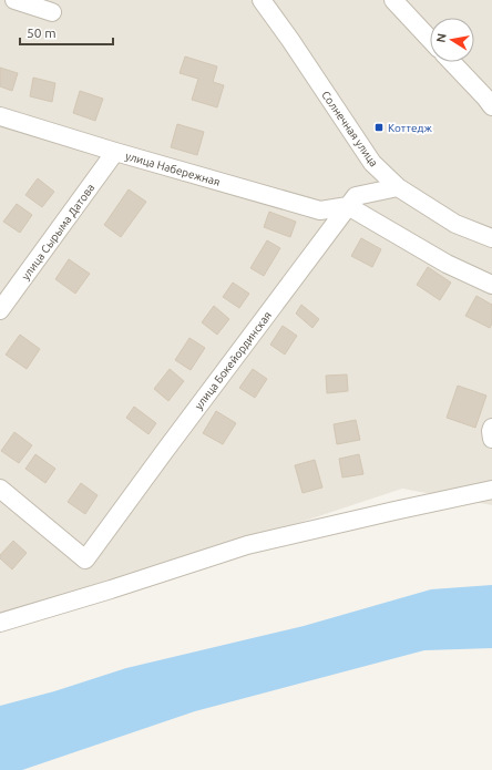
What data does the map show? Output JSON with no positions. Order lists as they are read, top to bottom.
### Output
{
  "streets": {
    "street": [
      "Солнечная улица",
      "улица Набережная",
      "улица Сырыма Датова",
      "улица Бокейординская"
    ]
  },
  "crossings": [
    ["Солнечная улица", "улица Бокейординская"],
    ["улица Набережная", "улица Сырыма Датова"],
    ["улица Набережная", "улица Бокейординская"]
  ],
  "places": {
    "transit": ["Коттедж"]
  },
  "scale_bar": "50 m",
  "north": "left"
}
